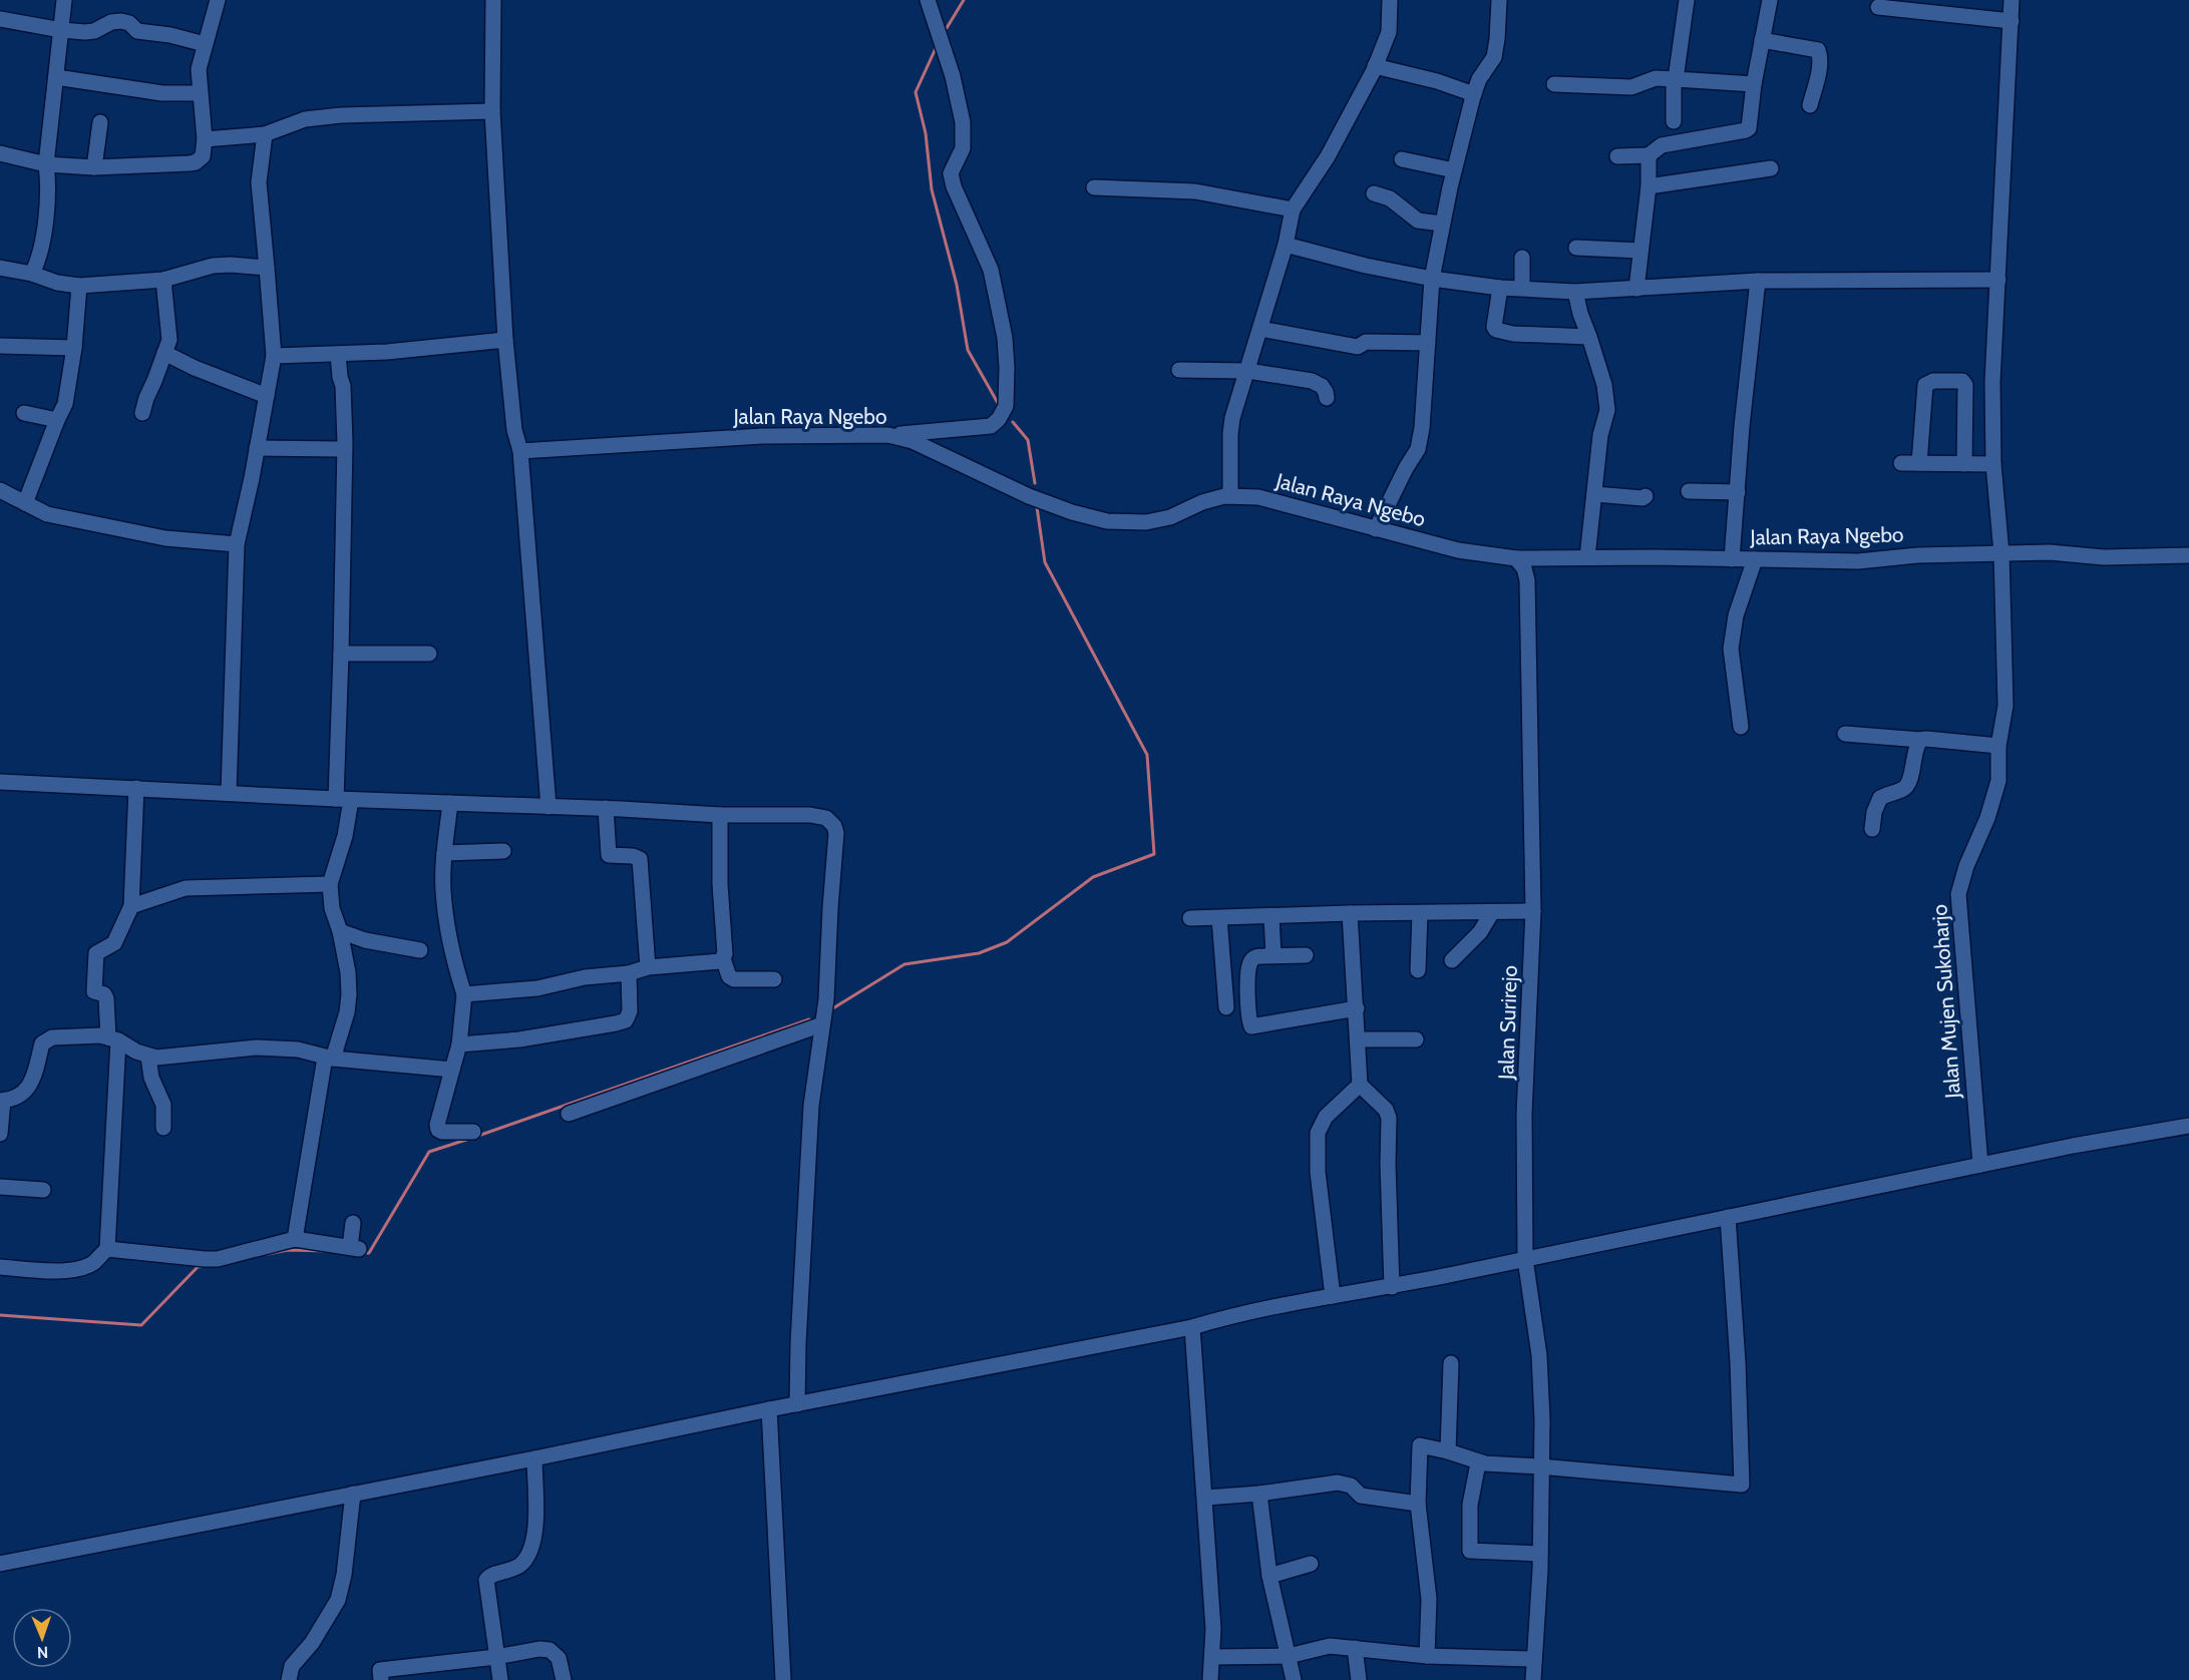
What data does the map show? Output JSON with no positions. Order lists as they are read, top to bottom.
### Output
{
  "streets": {
    "street": ["Jalan Raya Ngebo", "Jalan Mujen Sukoharjo", "Jalan Surirejo"]
  },
  "crossings": [
    ["Jalan Raya Ngebo", "Jalan Mujen Sukoharjo"],
    ["Jalan Raya Ngebo", "Jalan Surirejo"]
  ],
  "north": "bottom"
}
